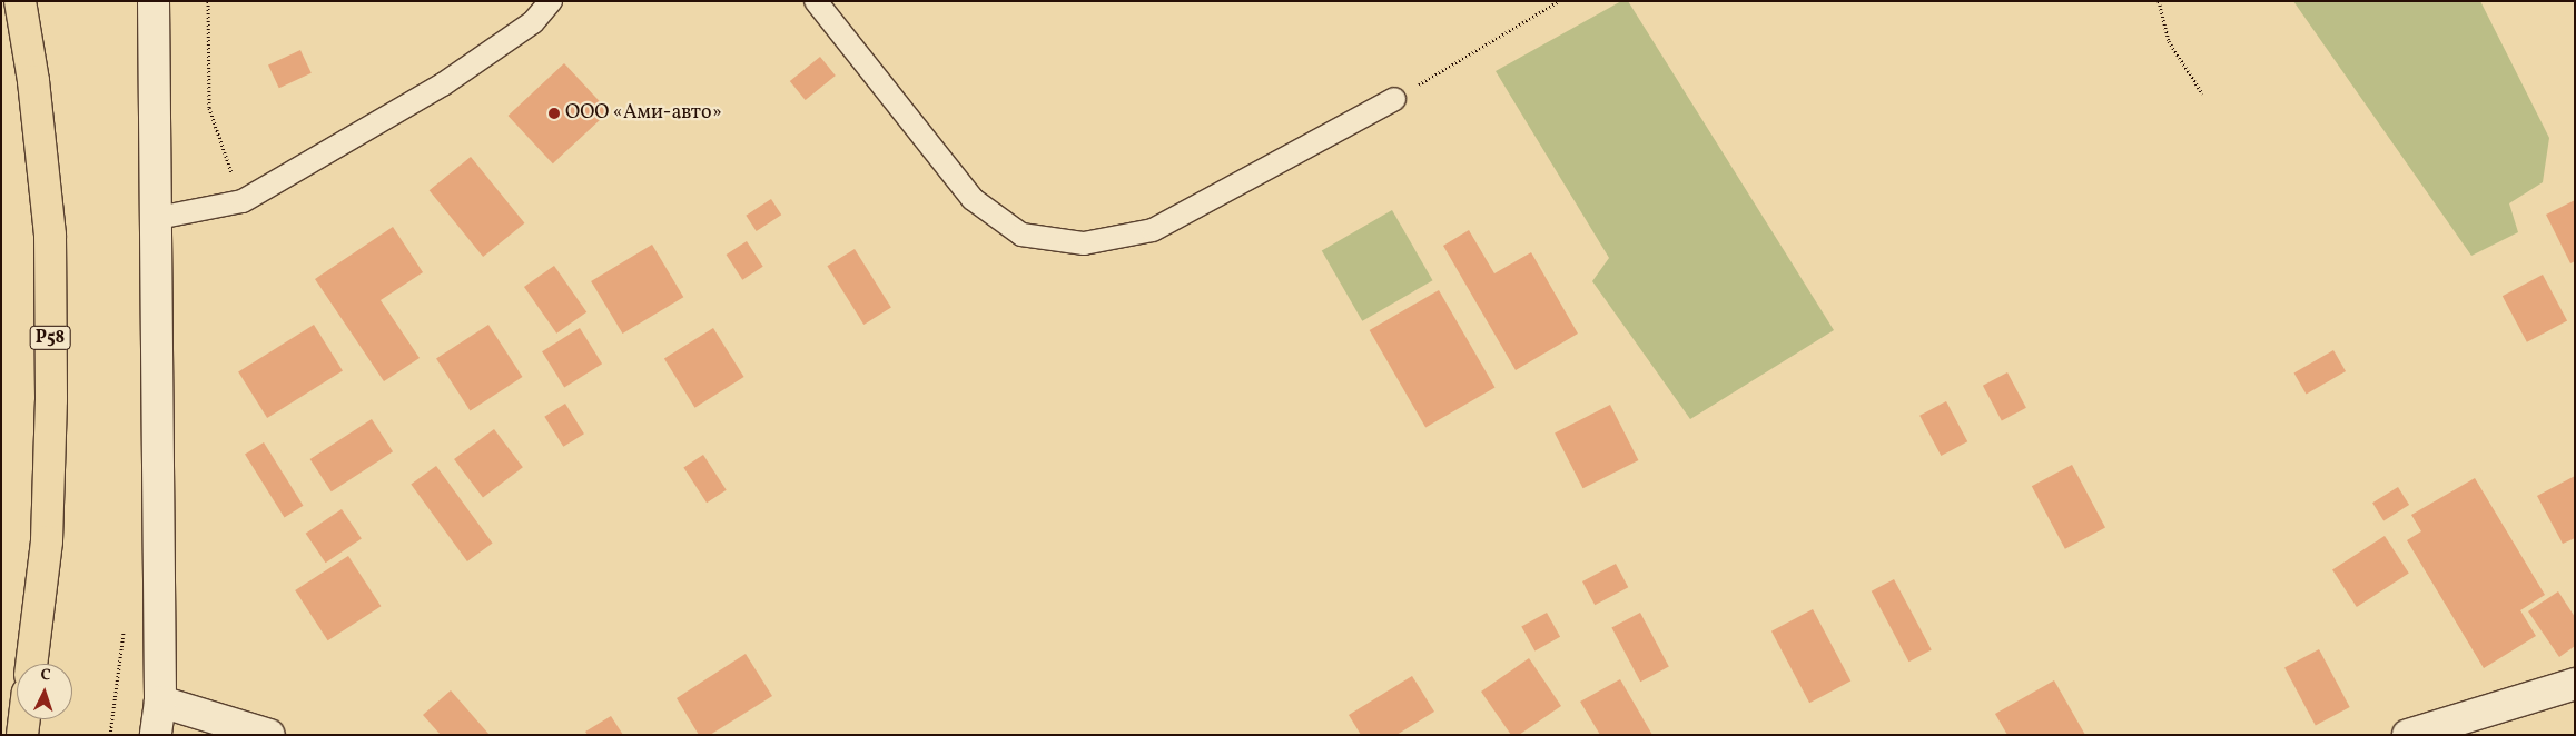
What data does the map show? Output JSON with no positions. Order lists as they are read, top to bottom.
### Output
{
  "streets": {
    "highway": ["Р58"]
  },
  "places": ["ООО «Ами-авто»"],
  "north": "top"
}
